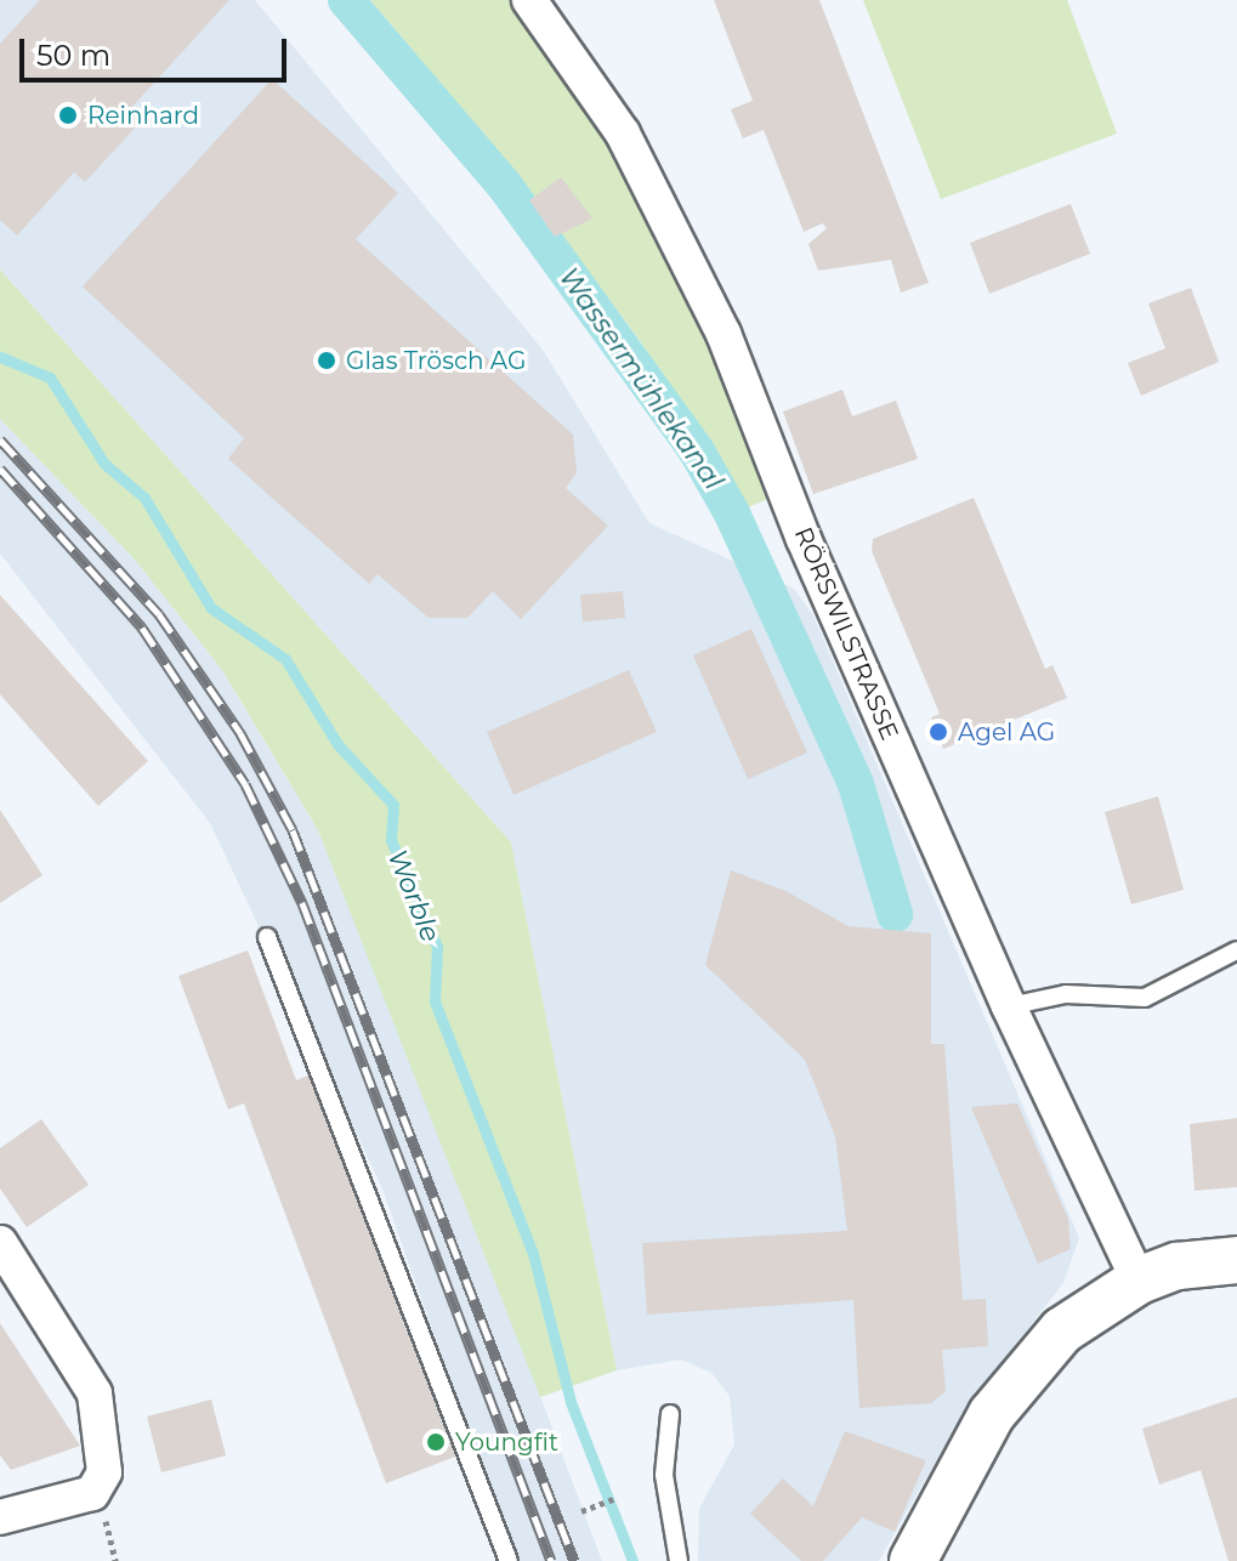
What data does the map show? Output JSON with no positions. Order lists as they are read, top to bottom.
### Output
{
  "streets": {
    "street": ["RÖRSWILSTRASSE"]
  },
  "water": ["Wassermühlekanal", "Worble"],
  "places": [
    "Reinhard",
    "Glas Trösch AG",
    "Agel AG",
    "Youngfit"
  ],
  "scale_bar": "50 m"
}
